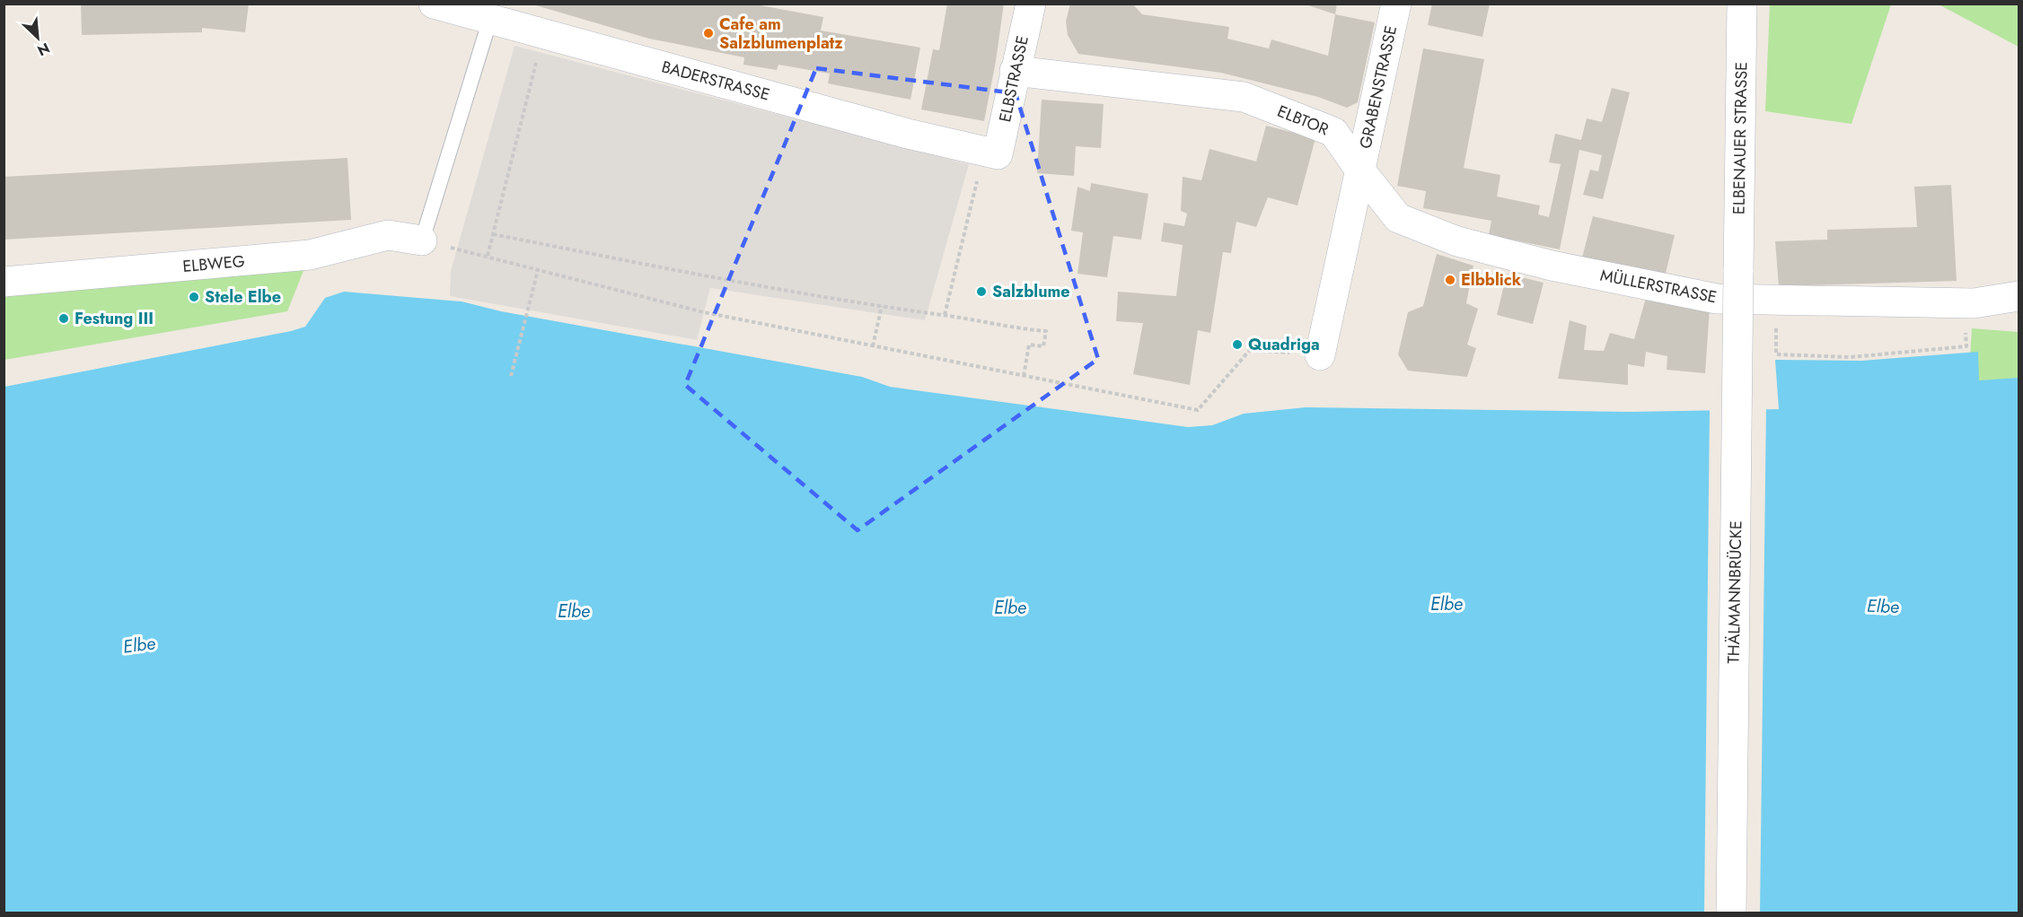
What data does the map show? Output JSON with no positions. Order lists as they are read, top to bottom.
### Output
{
  "streets": {
    "street": [
      "ELBSTRASSE",
      "BADERSTRASSE",
      "GRABENSTRASSE",
      "ELBTOR",
      "ELBENAUER STRASSE",
      "ELBWEG",
      "MÜLLERSTRASSE",
      "THÄLMANNBRÜCKE"
    ]
  },
  "crossings": [
    ["ELBSTRASSE", "BADERSTRASSE"],
    ["ELBSTRASSE", "ELBTOR"],
    ["GRABENSTRASSE", "ELBTOR"],
    ["GRABENSTRASSE", "MÜLLERSTRASSE"],
    ["ELBTOR", "MÜLLERSTRASSE"],
    ["ELBENAUER STRASSE", "THÄLMANNBRÜCKE"]
  ],
  "water": ["Elbe"],
  "places": [
    "Cafe am Salzblumenplatz",
    "Elbblick",
    "Salzblume",
    "Stele Elbe",
    "Festung III",
    "Quadriga"
  ],
  "north": "bottom right"
}
